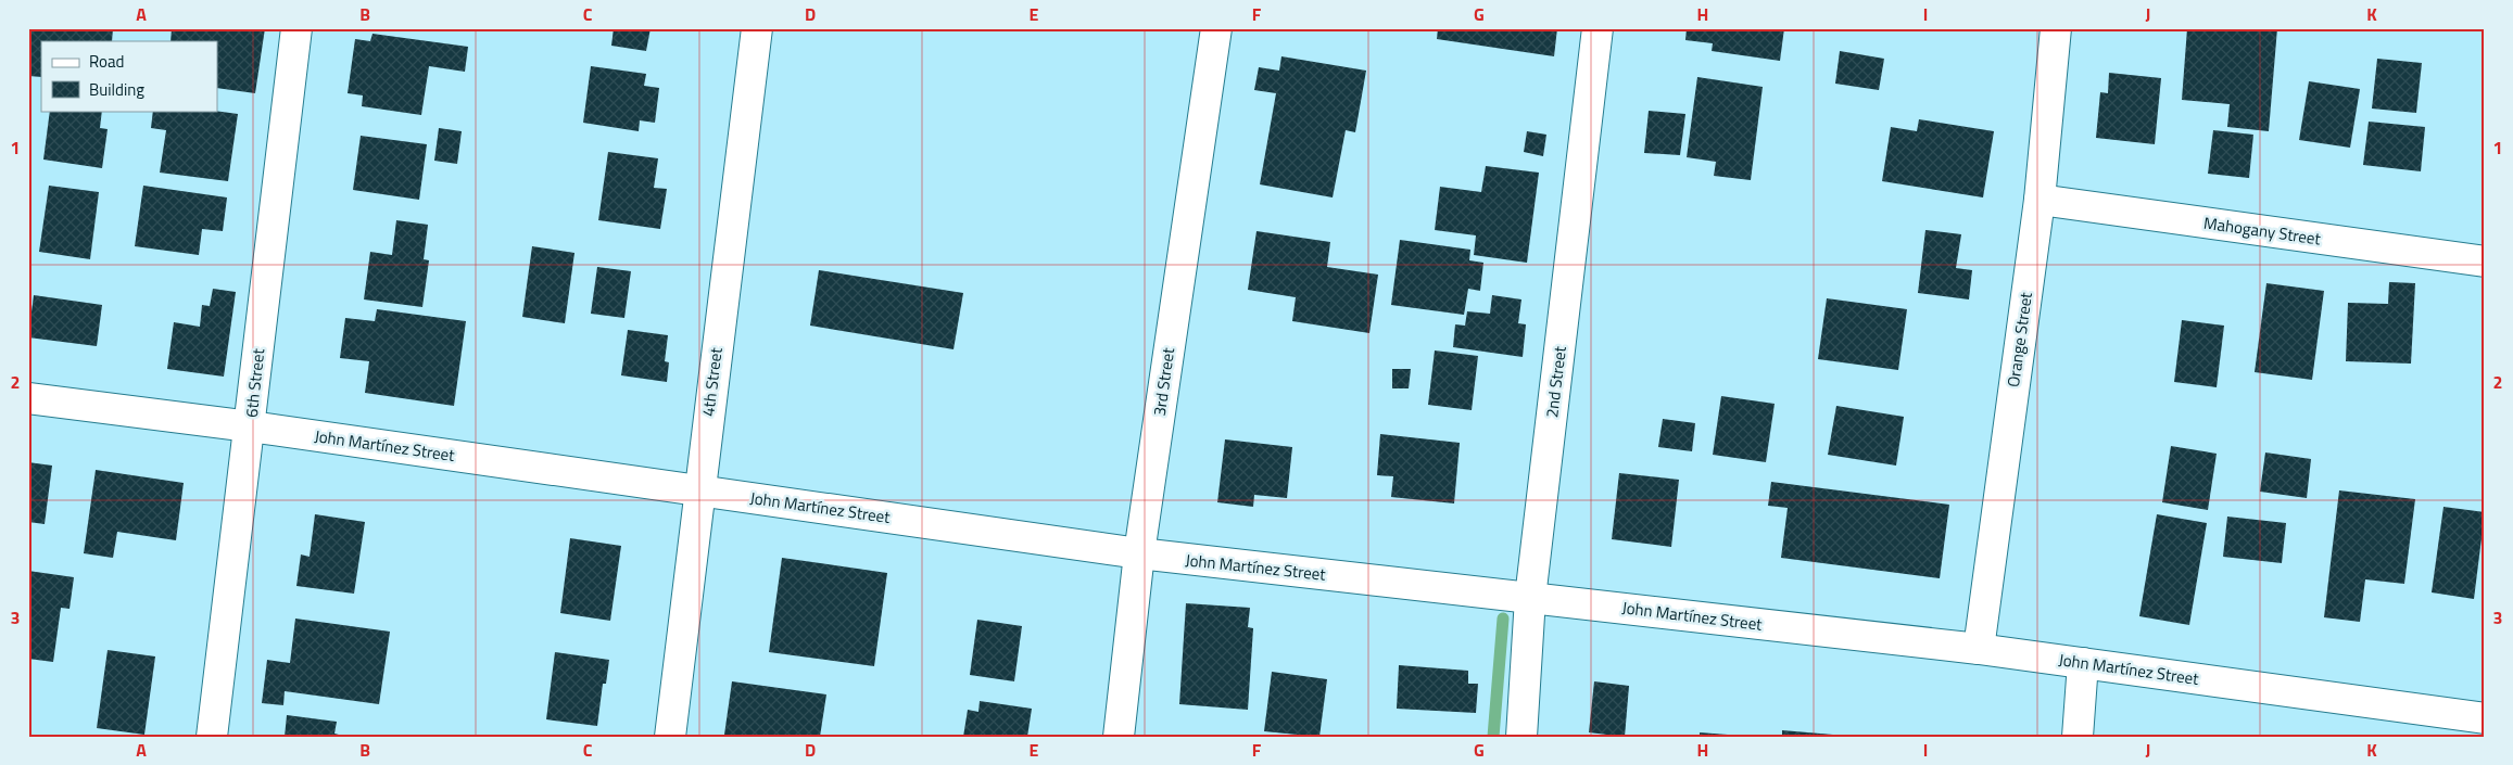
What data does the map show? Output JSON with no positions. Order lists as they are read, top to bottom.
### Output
{
  "streets": {
    "street": [
      "Mahogany Street",
      "Orange Street",
      "4th Street",
      "3rd Street",
      "2nd Street",
      "6th Street",
      "John Martínez Street"
    ]
  },
  "crossings": [
    ["Mahogany Street", "Orange Street"],
    ["Orange Street", "John Martínez Street"],
    ["4th Street", "John Martínez Street"],
    ["3rd Street", "John Martínez Street"],
    ["2nd Street", "John Martínez Street"],
    ["6th Street", "John Martínez Street"]
  ],
  "legend": ["Road", "Building"],
  "grid": {
    "columns": [
      "A",
      "B",
      "C",
      "D",
      "E",
      "F",
      "G",
      "H",
      "I",
      "J",
      "K"
    ],
    "rows": ["1", "2", "3"]
  }
}
